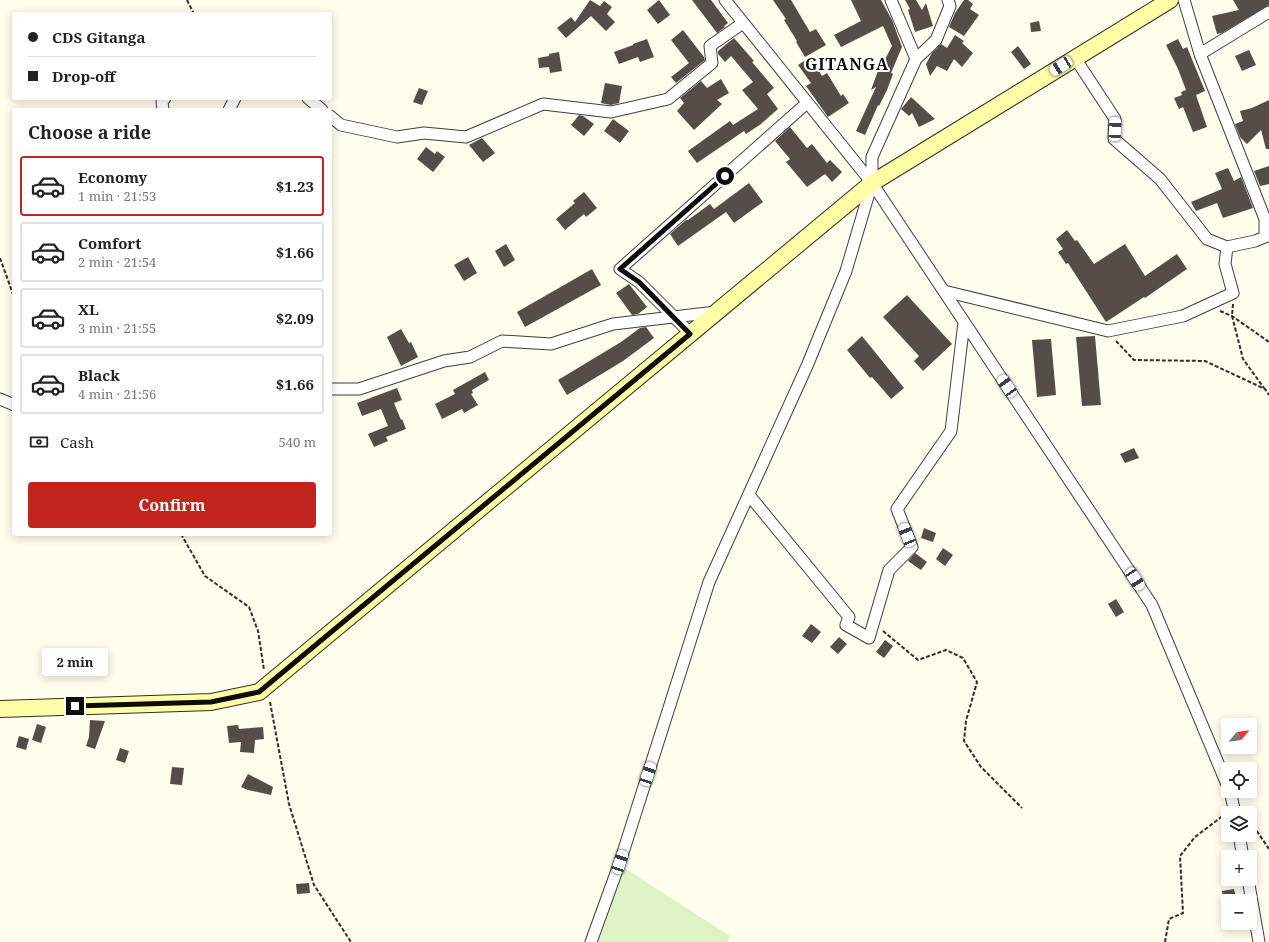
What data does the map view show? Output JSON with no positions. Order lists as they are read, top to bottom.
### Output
{
  "districts": ["GITANGA"],
  "north": "top right",
  "page": {
    "banner": ["CDS Gitanga", "Drop-off"],
    "heading": "Choose a ride",
    "list": [
      {
        "name": "Economy",
        "note": "1 min · 21:53",
        "value": "$1.23"
      },
      {
        "name": "Comfort",
        "note": "2 min · 21:54",
        "value": "$1.66"
      },
      {
        "name": "XL",
        "note": "3 min · 21:55",
        "value": "$2.09"
      },
      {
        "name": "Black",
        "note": "4 min · 21:56",
        "value": "$1.66"
      }
    ],
    "pay": ["Cash", "540 m"],
    "buttons": "Confirm",
    "bubble": "2 min",
    "map_buttons": ["+", "−"]
  }
}
